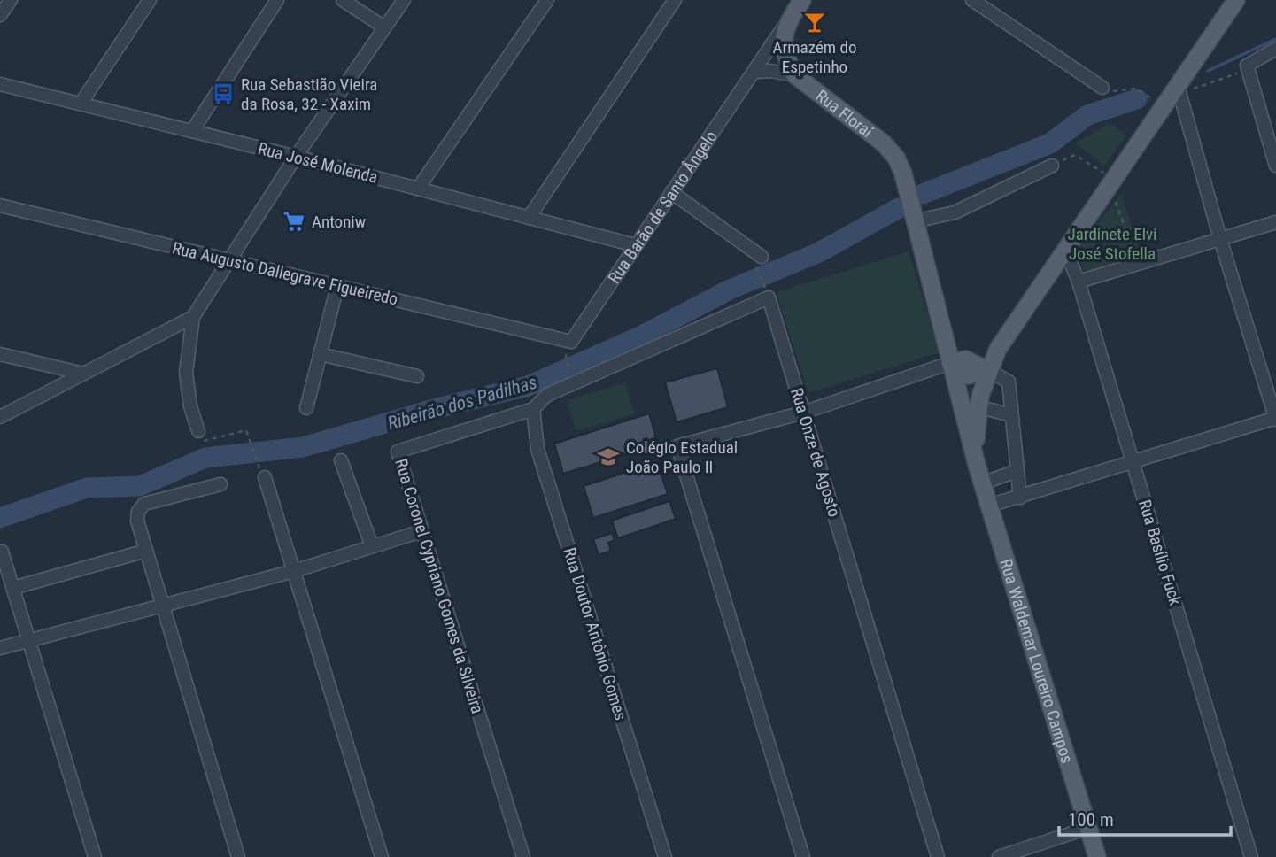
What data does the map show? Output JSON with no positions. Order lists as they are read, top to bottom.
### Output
{
  "streets": {
    "main road": ["Rua Floraí", "Rua Barão de Santo Ângelo", "Rua Waldemar Loureiro Campos"],
    "street": [
      "Rua José Molenda",
      "Rua Augusto Dallegrave Figueiredo",
      "Rua Onze de Agosto",
      "Rua Basílio Fuck",
      "Rua Coronel Cypriano Gomes da Silveira",
      "Rua Doutor Antônio Gomes"
    ]
  },
  "crossings": [
    ["Rua Floraí", "Rua Waldemar Loureiro Campos"],
    ["Rua José Molenda", "Rua Barão de Santo Ângelo"],
    ["Rua Barão de Santo Ângelo", "Rua Augusto Dallegrave Figueiredo"],
    ["Rua Onze de Agosto", "Rua Coronel Cypriano Gomes da Silveira"],
    ["Rua Onze de Agosto", "Rua Doutor Antônio Gomes"],
    ["Rua Basílio Fuck", "Rua Waldemar Loureiro Campos"],
    ["Rua Coronel Cypriano Gomes da Silveira", "Rua Doutor Antônio Gomes"]
  ],
  "water": ["Ribeirão dos Padilhas"],
  "parks": ["Jardinete Elvi José Stofella"],
  "places": {
    "bar": ["Armazém do Espetinho"],
    "bus stop": ["Rua Sebastião Vieira da Rosa, 32 - Xaxim"],
    "supermarket": ["Antoniw"],
    "school or university": ["Colégio Estadual João Paulo II"]
  },
  "scale_bar": "100 m"
}
